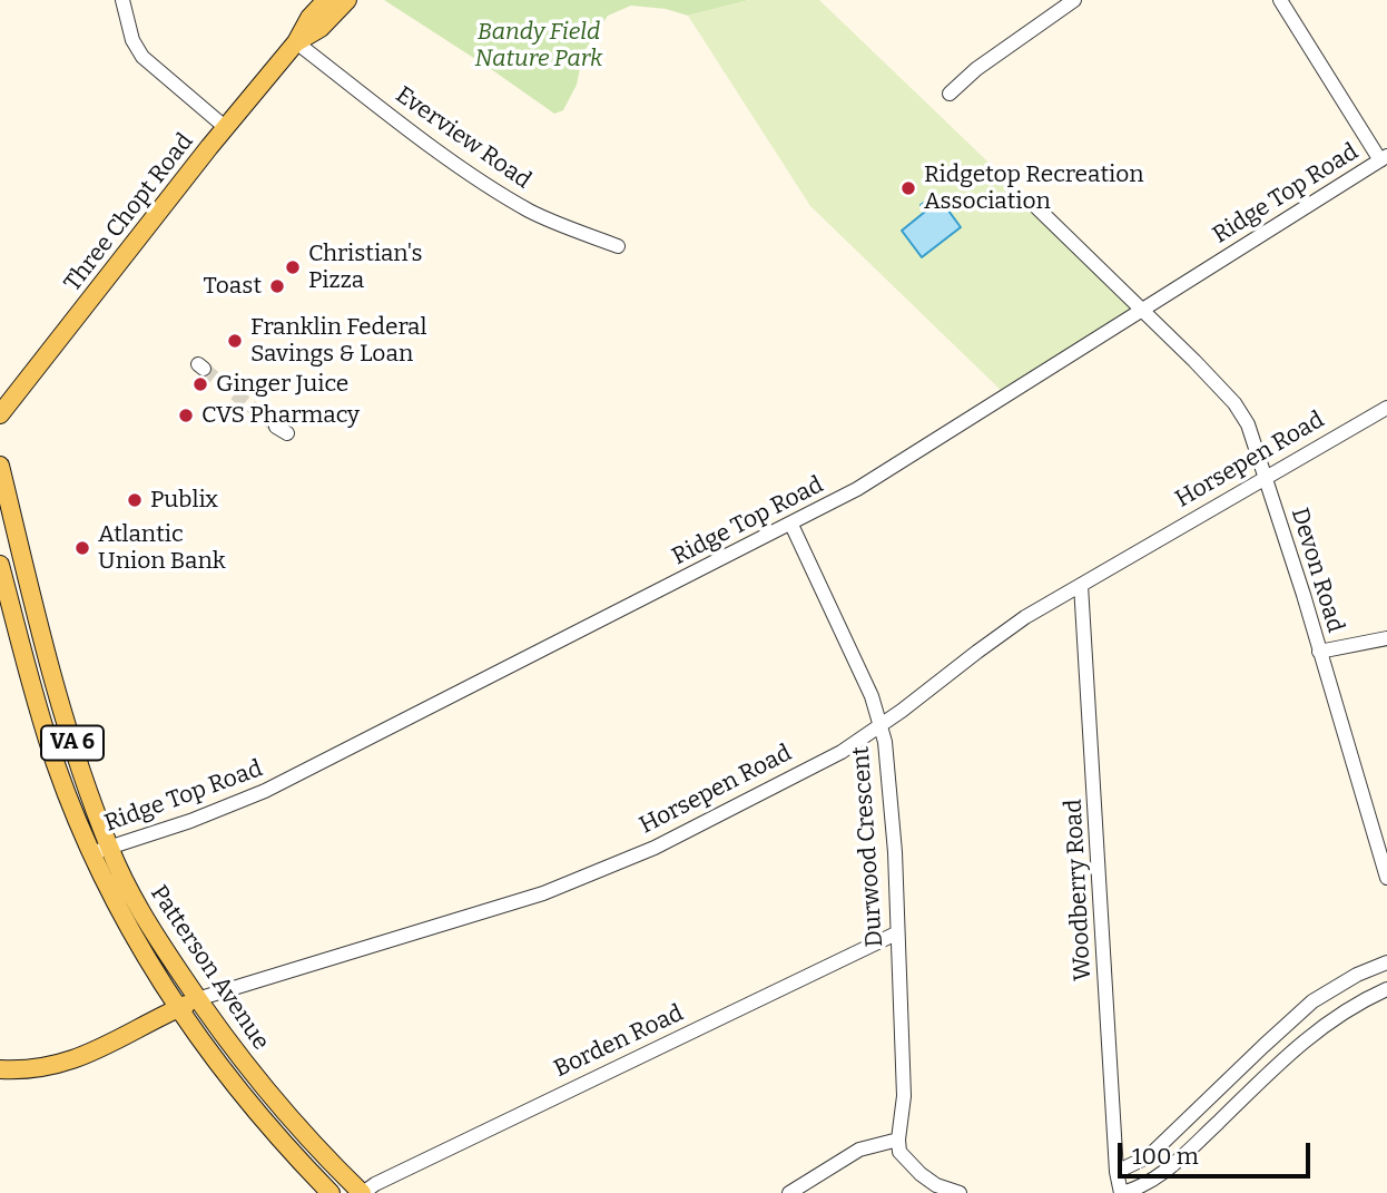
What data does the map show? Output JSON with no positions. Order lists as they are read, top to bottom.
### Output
{
  "streets": {
    "main road": [
      "Three Chopt Road",
      "Horsepen Road",
      "VA 6",
      "Patterson Avenue"
    ],
    "street": [
      "Everview Road",
      "Ridge Top Road",
      "Devon Road",
      "Durwood Crescent",
      "Woodberry Road",
      "Borden Road"
    ]
  },
  "crossings": [
    ["Everview Road", "Three Chopt Road"],
    ["Ridge Top Road", "Devon Road"],
    ["Ridge Top Road", "Durwood Crescent"],
    ["Ridge Top Road", "Patterson Avenue"],
    ["Horsepen Road", "Devon Road"],
    ["Horsepen Road", "Durwood Crescent"],
    ["Horsepen Road", "Woodberry Road"],
    ["Horsepen Road", "Patterson Avenue"],
    ["Durwood Crescent", "Borden Road"],
    ["Patterson Avenue", "Borden Road"]
  ],
  "parks": ["Bandy Field Nature Park"],
  "places": [
    "Ridgetop Recreation Association",
    "Christian's Pizza",
    "Toast",
    "Franklin Federal Savings & Loan",
    "Ginger Juice",
    "CVS Pharmacy",
    "Publix",
    "Atlantic Union Bank"
  ],
  "scale_bar": "100 m"
}
